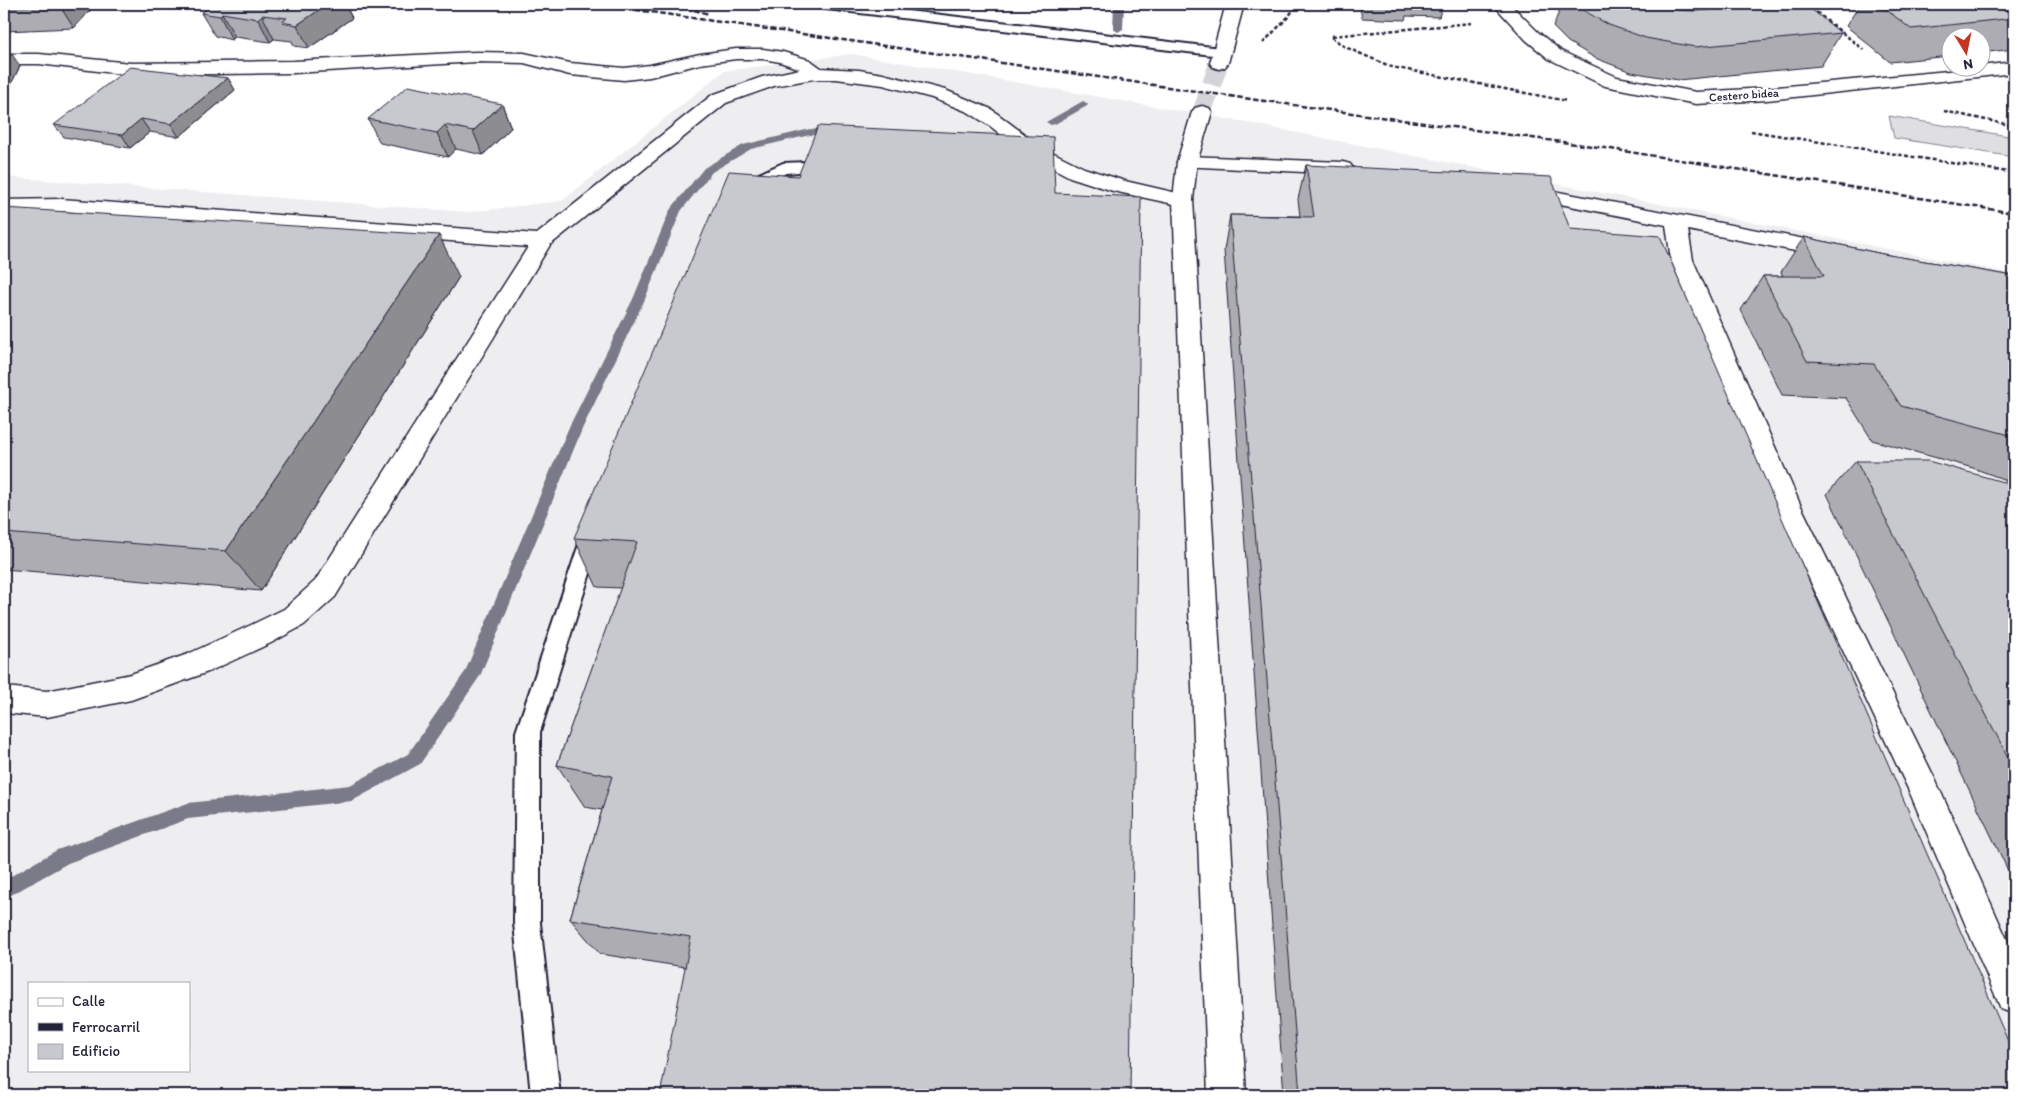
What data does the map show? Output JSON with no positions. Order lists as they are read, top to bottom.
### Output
{
  "streets": {
    "street": ["Cestero bidea"]
  },
  "legend": ["Calle", "Ferrocarril", "Edificio"],
  "north": "bottom"
}
